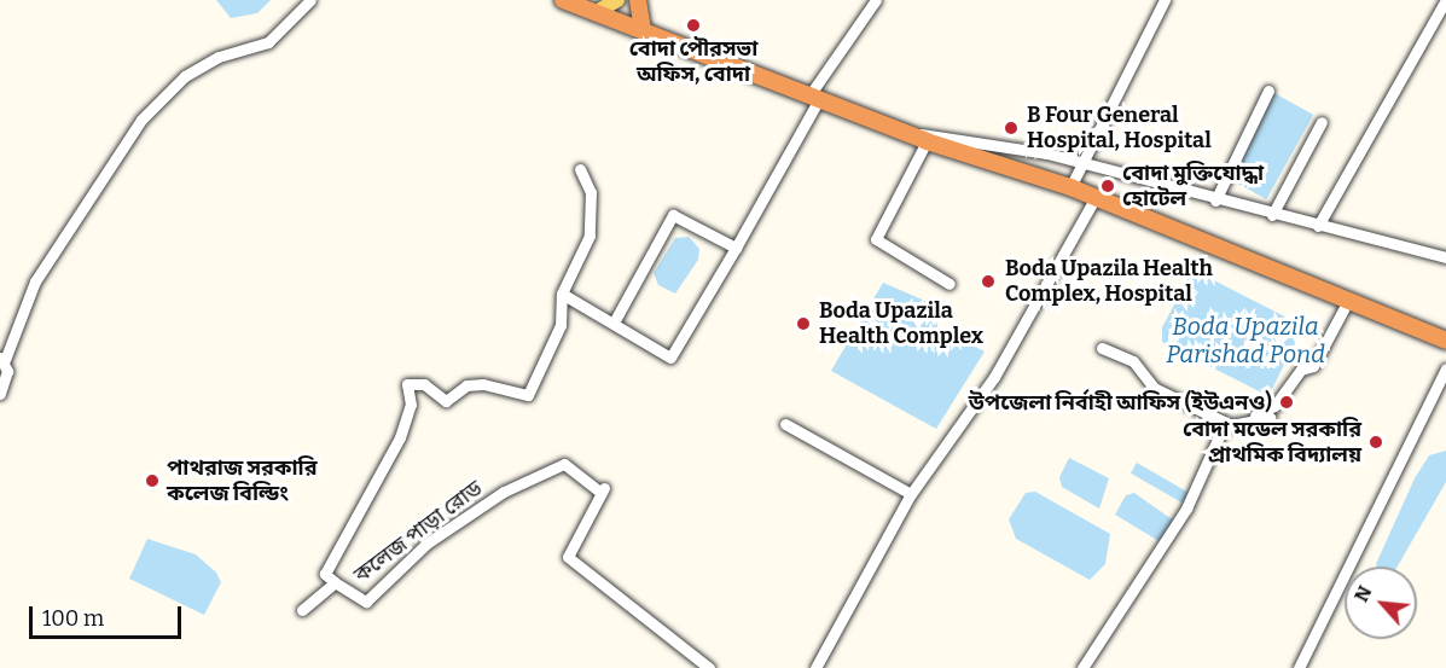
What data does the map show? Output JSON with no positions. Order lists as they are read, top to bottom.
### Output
{
  "streets": {
    "street": ["কলেজ পাড়া রোড"]
  },
  "water": ["Boda Upazila Parishad Pond"],
  "places": [
    "বোদা পৌরসভা অফিস, বোদা",
    "B Four General Hospital, Hospital",
    "বোদা মুক্তিযোদ্ধা হোটেল",
    "Boda Upazila Health Complex, Hospital",
    "Boda Upazila Health Complex",
    "উপজেলা নির্বাহী আফিস (ইউএনও)",
    "বোদা মডেল সরকারি প্রাথমিক বিদ্যালয়",
    "পাথরাজ সরকারি কলেজ বিল্ডিং"
  ],
  "scale_bar": "100 m",
  "north": "top left"
}
